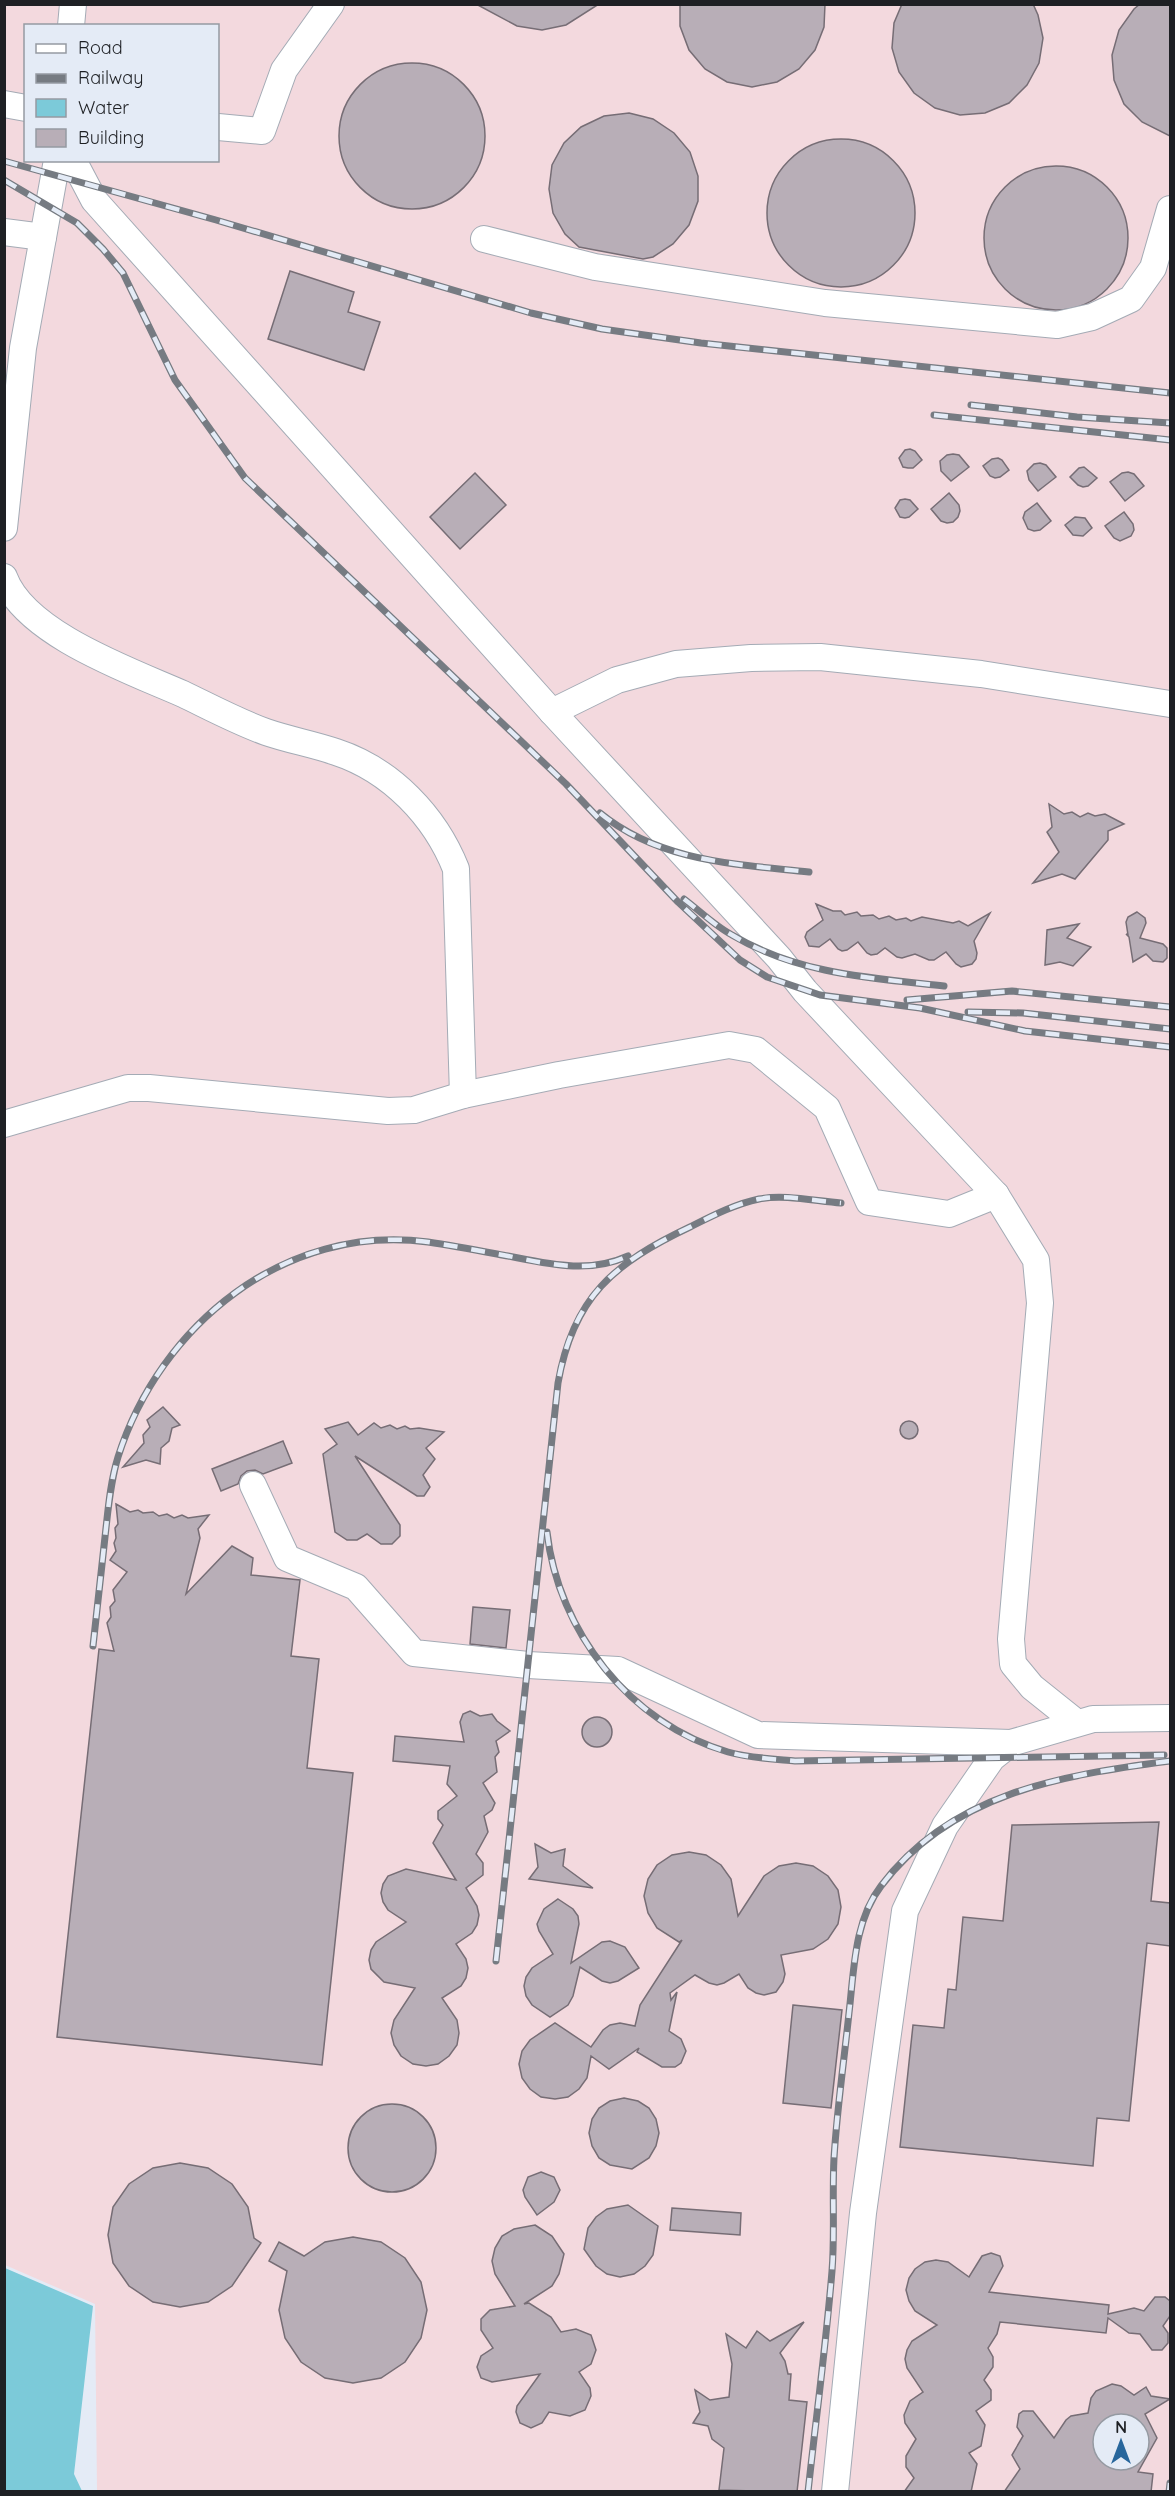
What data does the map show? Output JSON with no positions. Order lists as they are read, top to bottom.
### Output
{
  "legend": [
    "Road",
    "Railway",
    "Water",
    "Building"
  ],
  "north": "top"
}
